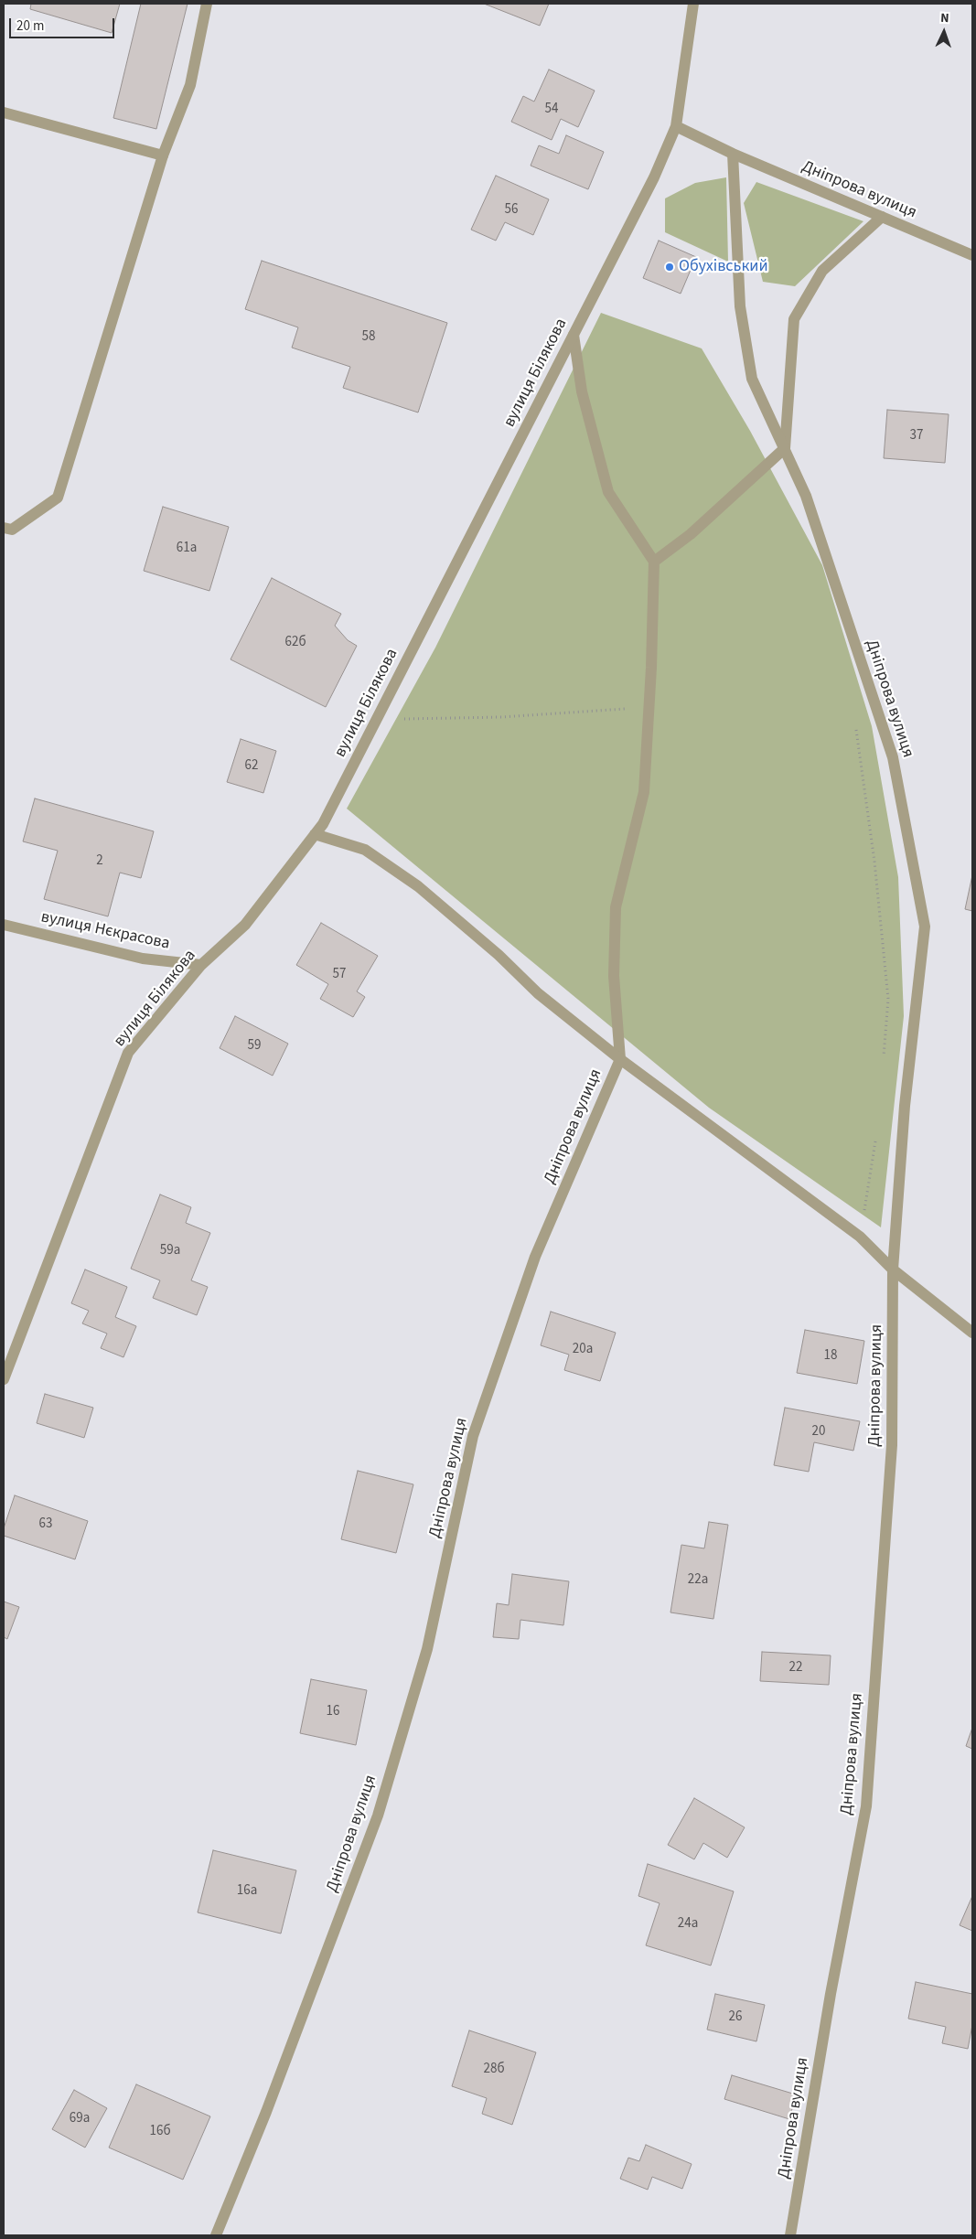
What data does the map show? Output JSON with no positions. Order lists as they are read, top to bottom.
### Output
{
  "streets": {
    "street": ["Дніпрова вулиця", "вулиця Білякова", "вулиця Нєкрасова"]
  },
  "crossings": [
    ["Дніпрова вулиця", "вулиця Білякова"],
    ["вулиця Білякова", "вулиця Нєкрасова"]
  ],
  "places": ["Обухівський"],
  "house_numbers": [
    "54",
    "56",
    "58",
    "37",
    "61а",
    "62б",
    "62",
    "2",
    "57",
    "59",
    "59а",
    "20а",
    "18",
    "20",
    "63",
    "22а",
    "22",
    "16",
    "16а",
    "24а",
    "26",
    "28б",
    "69а",
    "16б"
  ],
  "scale_bar": "20 m",
  "north": "top"
}
